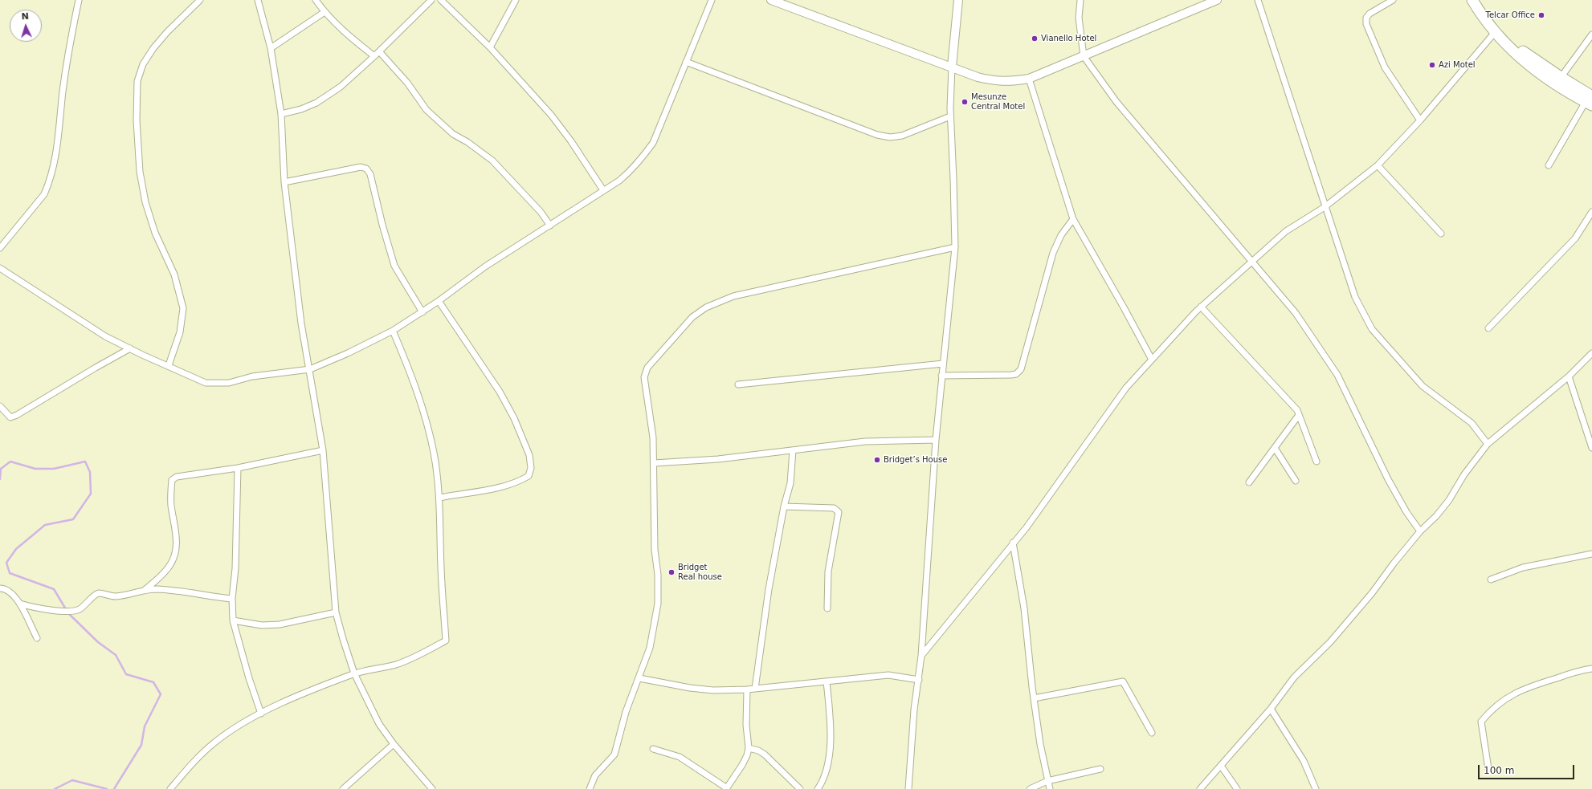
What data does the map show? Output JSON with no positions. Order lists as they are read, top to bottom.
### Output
{
  "places": [
    "Telcar Office",
    "Vianello Hotel",
    "Azi Motel",
    "Mesunze Central Motel",
    "Bridget’s House",
    "Bridget Real house"
  ],
  "scale_bar": "100 m",
  "north": "top"
}
